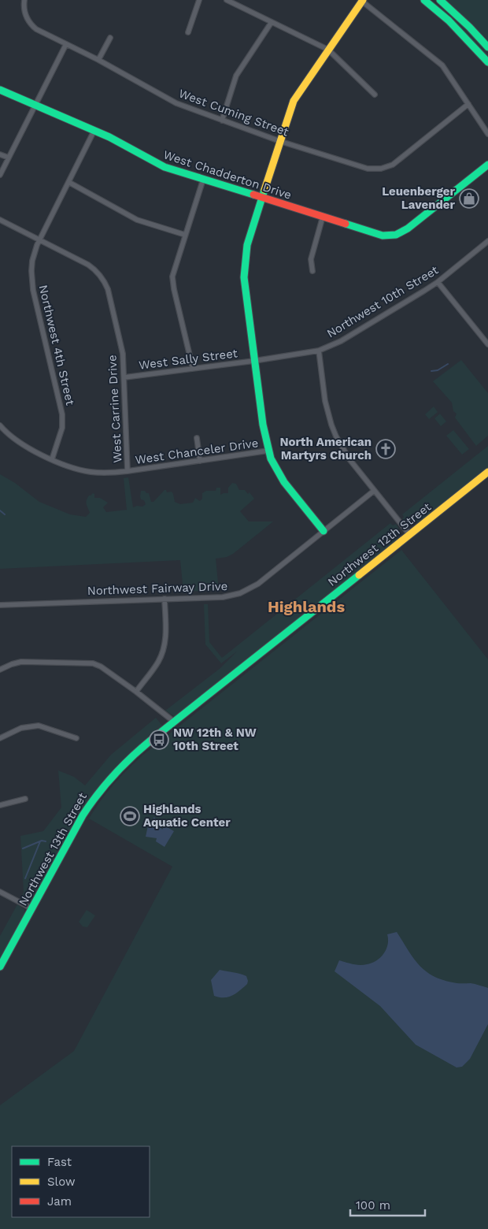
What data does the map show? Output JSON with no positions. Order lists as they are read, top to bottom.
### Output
{
  "streets": {
    "street": [
      "West Cuming Street",
      "West Chadderton Drive",
      "Northwest 10th Street",
      "Northwest 4th Street",
      "West Sally Street",
      "West Carrine Drive",
      "West Chanceler Drive",
      "Northwest 12th Street",
      "Northwest Fairway Drive",
      "Northwest 13th Street"
    ]
  },
  "crossings": [
    ["West Chadderton Drive", "Northwest 4th Street"],
    ["Northwest 10th Street", "West Sally Street"],
    ["Northwest 4th Street", "West Carrine Drive"],
    ["Northwest 4th Street", "West Chanceler Drive"],
    ["West Sally Street", "West Carrine Drive"],
    ["West Carrine Drive", "West Chanceler Drive"],
    ["Northwest 12th Street", "Northwest 13th Street"]
  ],
  "districts": ["Highlands"],
  "places": {
    "shop": ["Leuenberger Lavender"],
    "church": ["North American Martyrs Church"],
    "bus stop": ["NW 12th & NW 10th Street"],
    "sports": ["Highlands Aquatic Center"]
  },
  "legend": ["Fast", "Slow", "Jam"],
  "scale_bar": "100 m"
}
